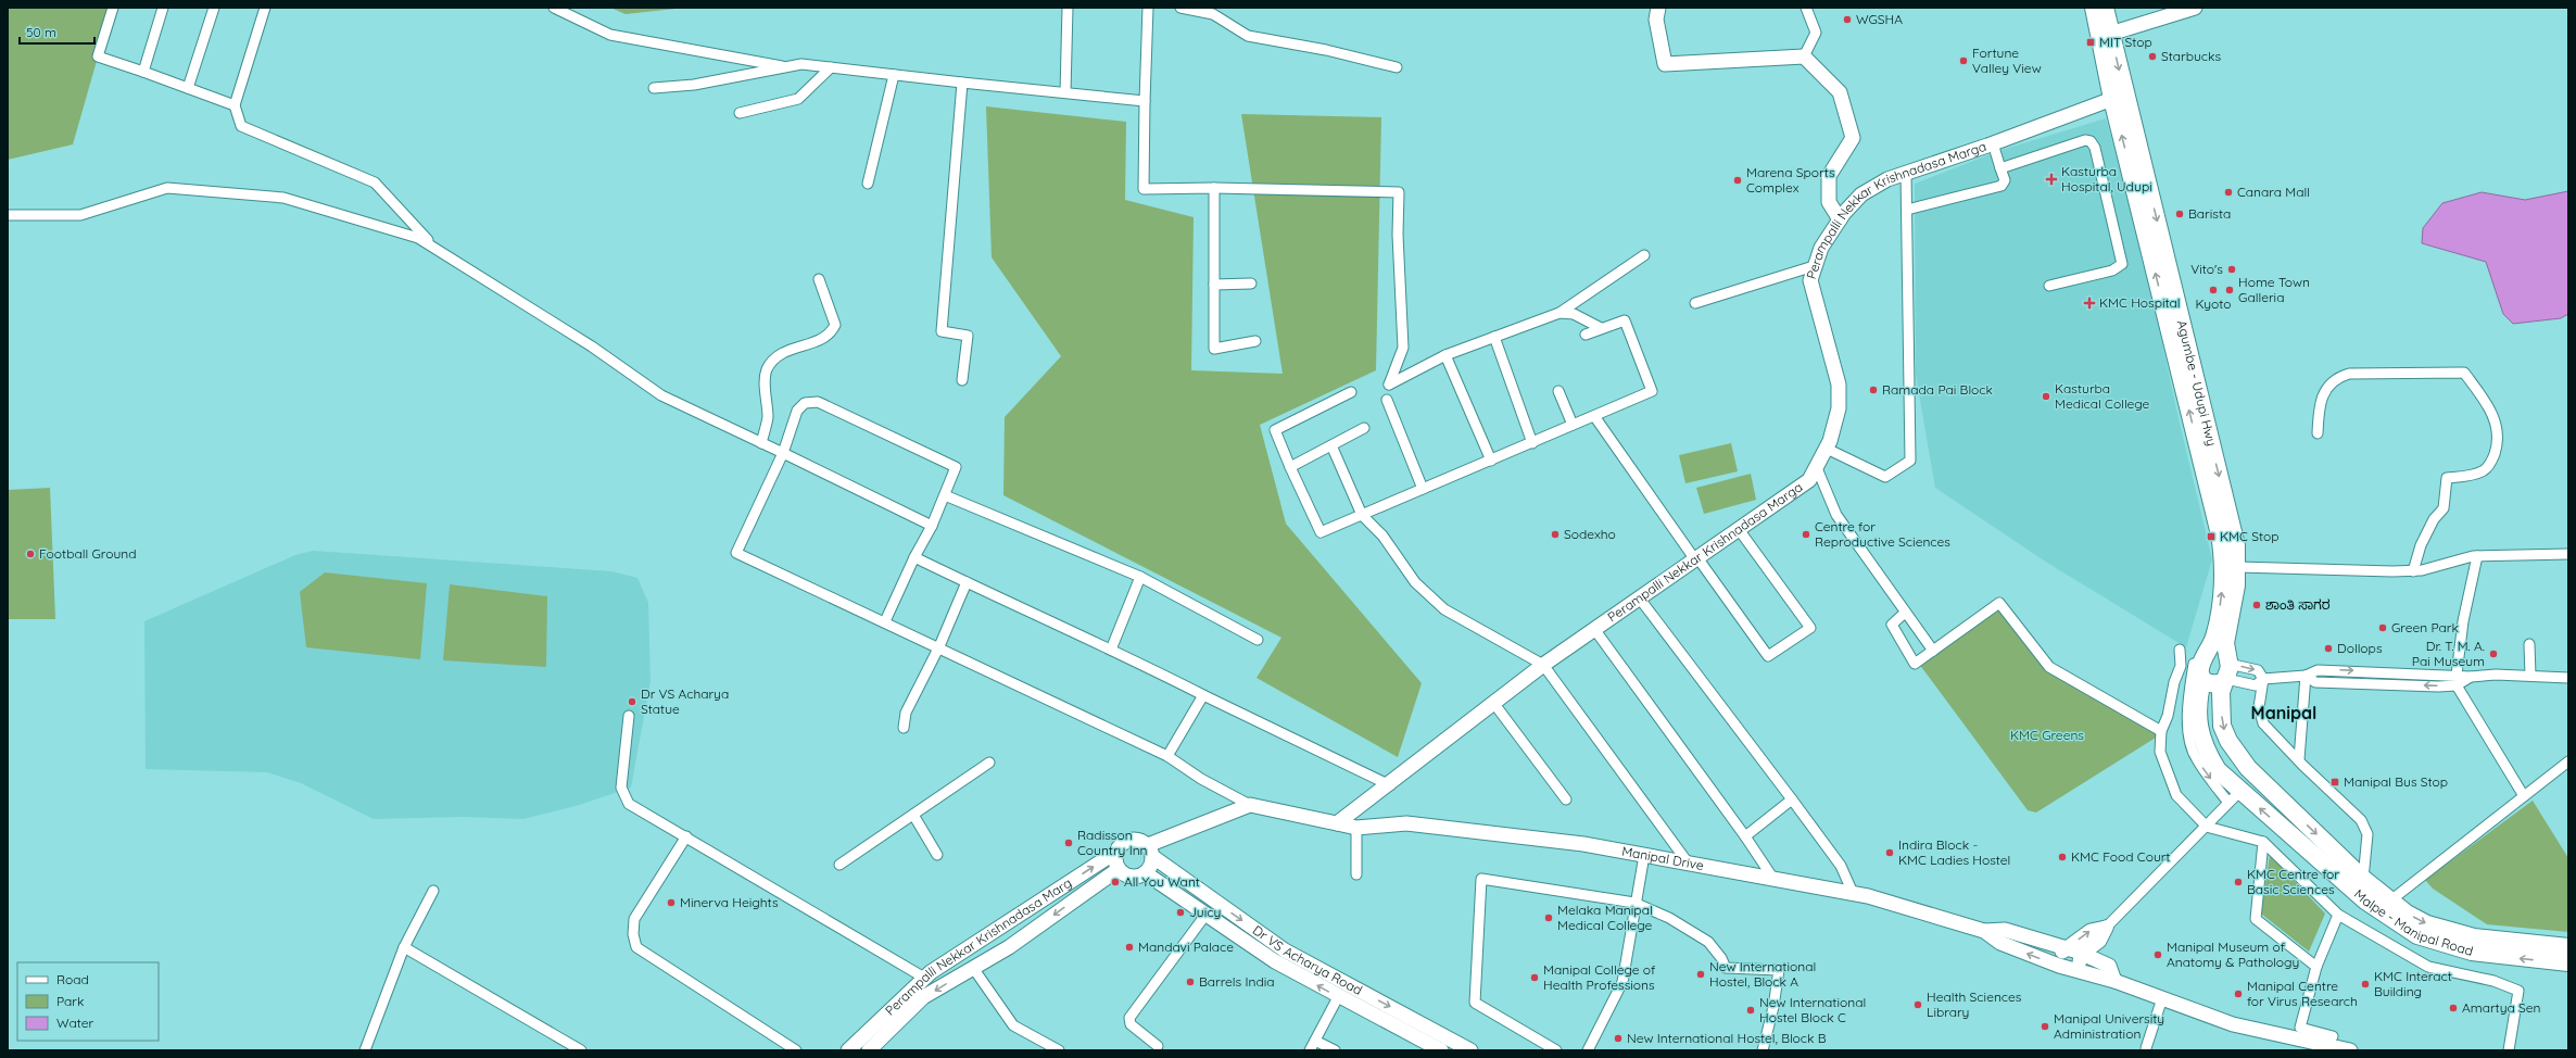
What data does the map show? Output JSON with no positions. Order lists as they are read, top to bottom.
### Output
{
  "streets": {
    "highway": ["Agumbe - Udupi Hwy", "Malpe - Manipal Road"],
    "street": [
      "Perampalli Nekkar Krishnadasa Marga",
      "Manipal Drive",
      "Perampalli Nekkar Krishnadasa Marg",
      "Dr VS Acharya Road"
    ]
  },
  "crossings": [
    ["Perampalli Nekkar Krishnadasa Marga", "Agumbe - Udupi Hwy"],
    ["Perampalli Nekkar Krishnadasa Marga", "Manipal Drive"],
    ["Agumbe - Udupi Hwy", "Malpe - Manipal Road"],
    ["Perampalli Nekkar Krishnadasa Marg", "Dr VS Acharya Road"]
  ],
  "districts": ["Manipal"],
  "parks": ["KMC Greens"],
  "places": {
    "other": [
      "WGSHA",
      "Starbucks",
      "Fortune Valley View",
      "Marena Sports Complex",
      "Canara Mall",
      "Barista",
      "Vito's",
      "Kyoto",
      "Home Town Galleria",
      "Ramada Pai Block",
      "Kasturba Medical College",
      "Sodexho",
      "Centre for Reproductive Sciences",
      "Football Ground",
      "ಶಾಂತಿ ಸಾಗರ",
      "Green Park",
      "Dollops",
      "Dr. T. M. A. Pai Museum",
      "Dr VS Acharya Statue",
      "Radisson Country Inn",
      "Indira Block - KMC Ladies Hostel",
      "KMC Food Court",
      "All You Want",
      "KMC Centre for Basic Sciences",
      "Minerva Heights",
      "Juicy",
      "Melaka Manipal Medical College",
      "Mandavi Palace",
      "Manipal Museum of Anatomy & Pathology",
      "New International Hostel, Block A",
      "Manipal College of Health Professions",
      "Barrels India",
      "KMC Interact Building",
      "Manipal Centre for Virus Research",
      "Health Sciences Library",
      "Amartya Sen",
      "New International Hostel Block C",
      "Manipal University Administration",
      "New International Hostel, Block B"
    ],
    "transit": ["MIT Stop", "KMC Stop", "Manipal Bus Stop"],
    "health": ["Kasturba Hospital, Udupi", "KMC Hospital"]
  },
  "legend": ["Road", "Park", "Water"],
  "scale_bar": "50 m"
}
